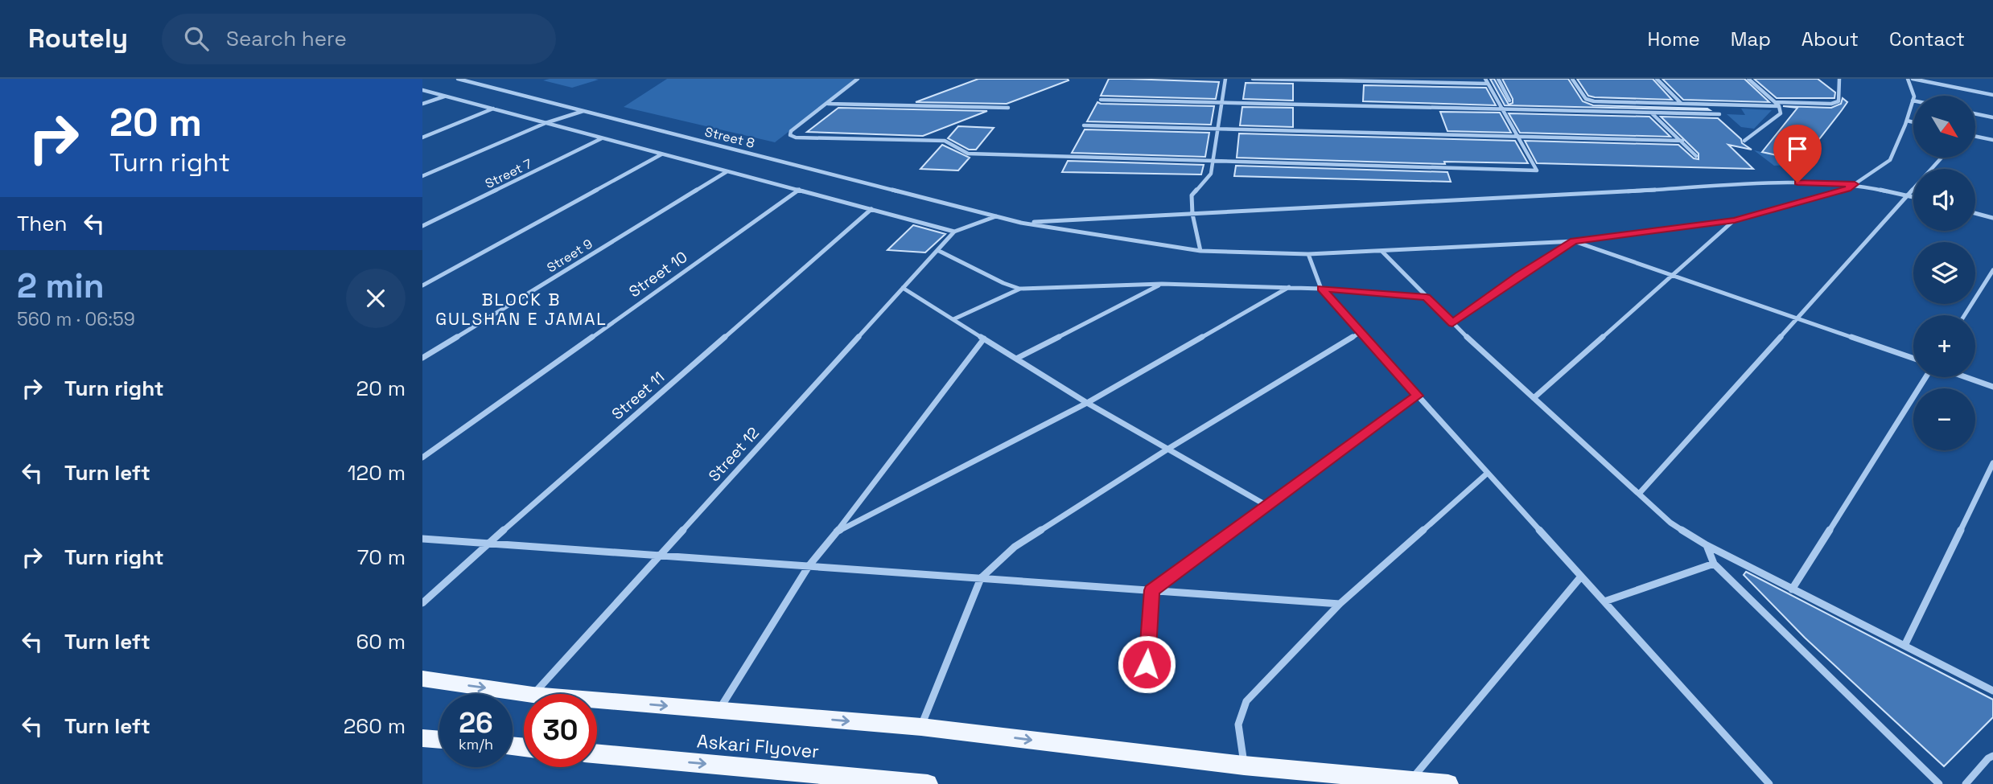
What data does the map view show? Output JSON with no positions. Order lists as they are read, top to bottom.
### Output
{
  "streets": {
    "main road": ["Askari Flyover"],
    "street": [
      "Street 8",
      "Street 7",
      "Street 9",
      "Street 10",
      "Street 11",
      "Street 12"
    ]
  },
  "districts": ["BLOCK B GULSHAN E JAMAL"],
  "north": "bottom right",
  "page": {
    "header": "Routely",
    "search": "Search here",
    "nav": [
      "Home",
      "Map",
      "About",
      "Contact"
    ],
    "turn": ["20 m", "Turn right"],
    "map_buttons": ["+", "−"],
    "then": "Then",
    "heading": ["2 min", "560 m · 06:59"],
    "list": [
      {
        "name": "Turn right",
        "value": "20 m"
      },
      {
        "name": "Turn left",
        "value": "120 m"
      },
      {
        "name": "Turn right",
        "value": "70 m"
      },
      {
        "name": "Turn left",
        "value": "60 m"
      },
      {
        "name": "Turn left",
        "value": "260 m"
      }
    ],
    "speed": "26 km/h",
    "limit": "30"
  }
}
